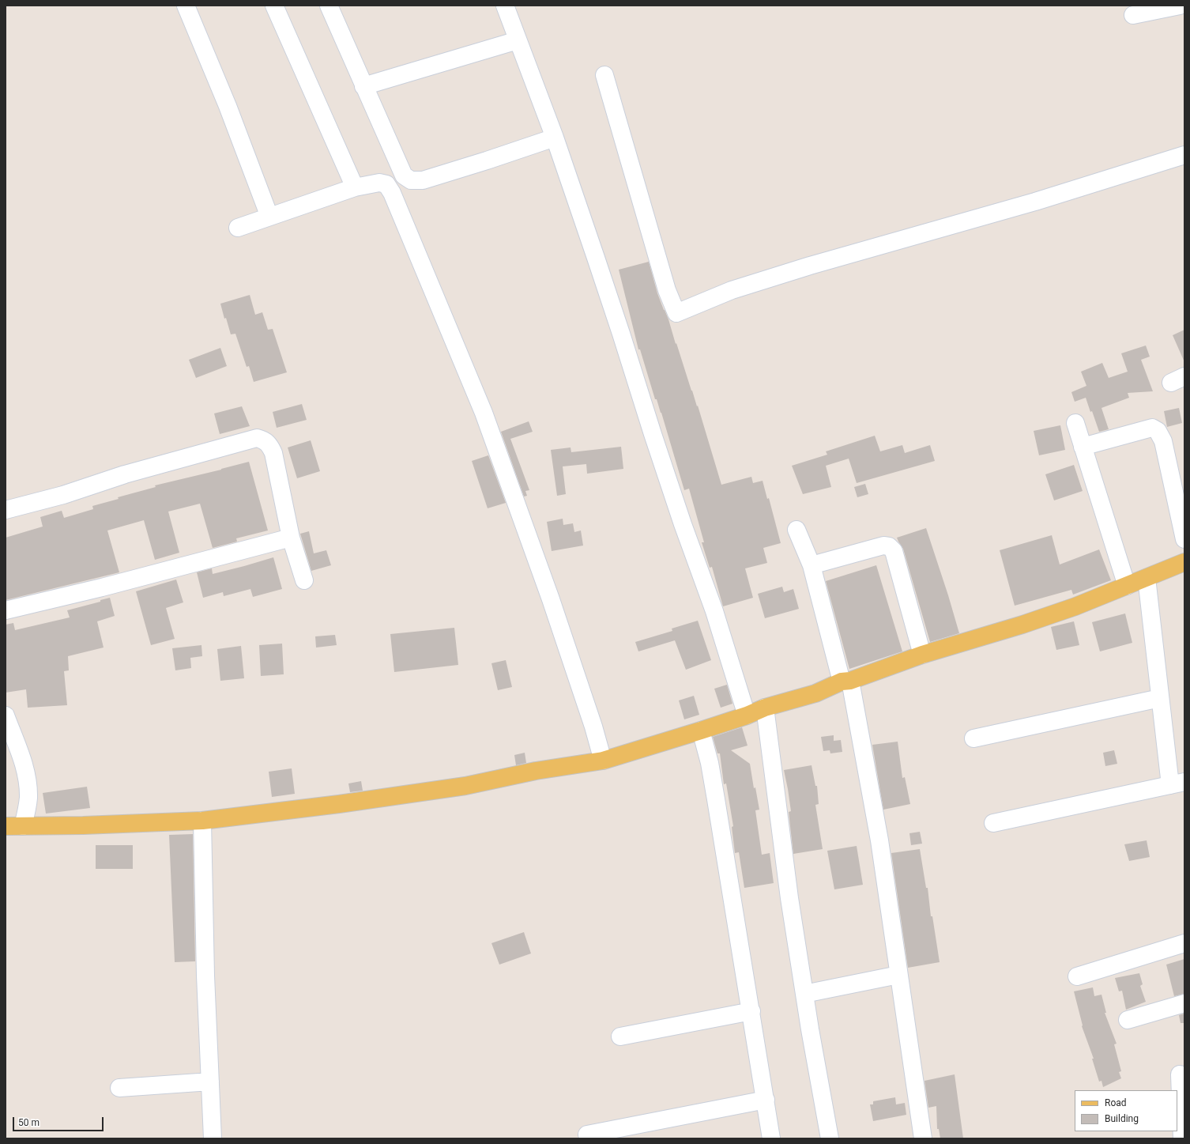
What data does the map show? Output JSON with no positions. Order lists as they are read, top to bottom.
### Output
{
  "legend": ["Road", "Building"],
  "scale_bar": "50 m"
}
